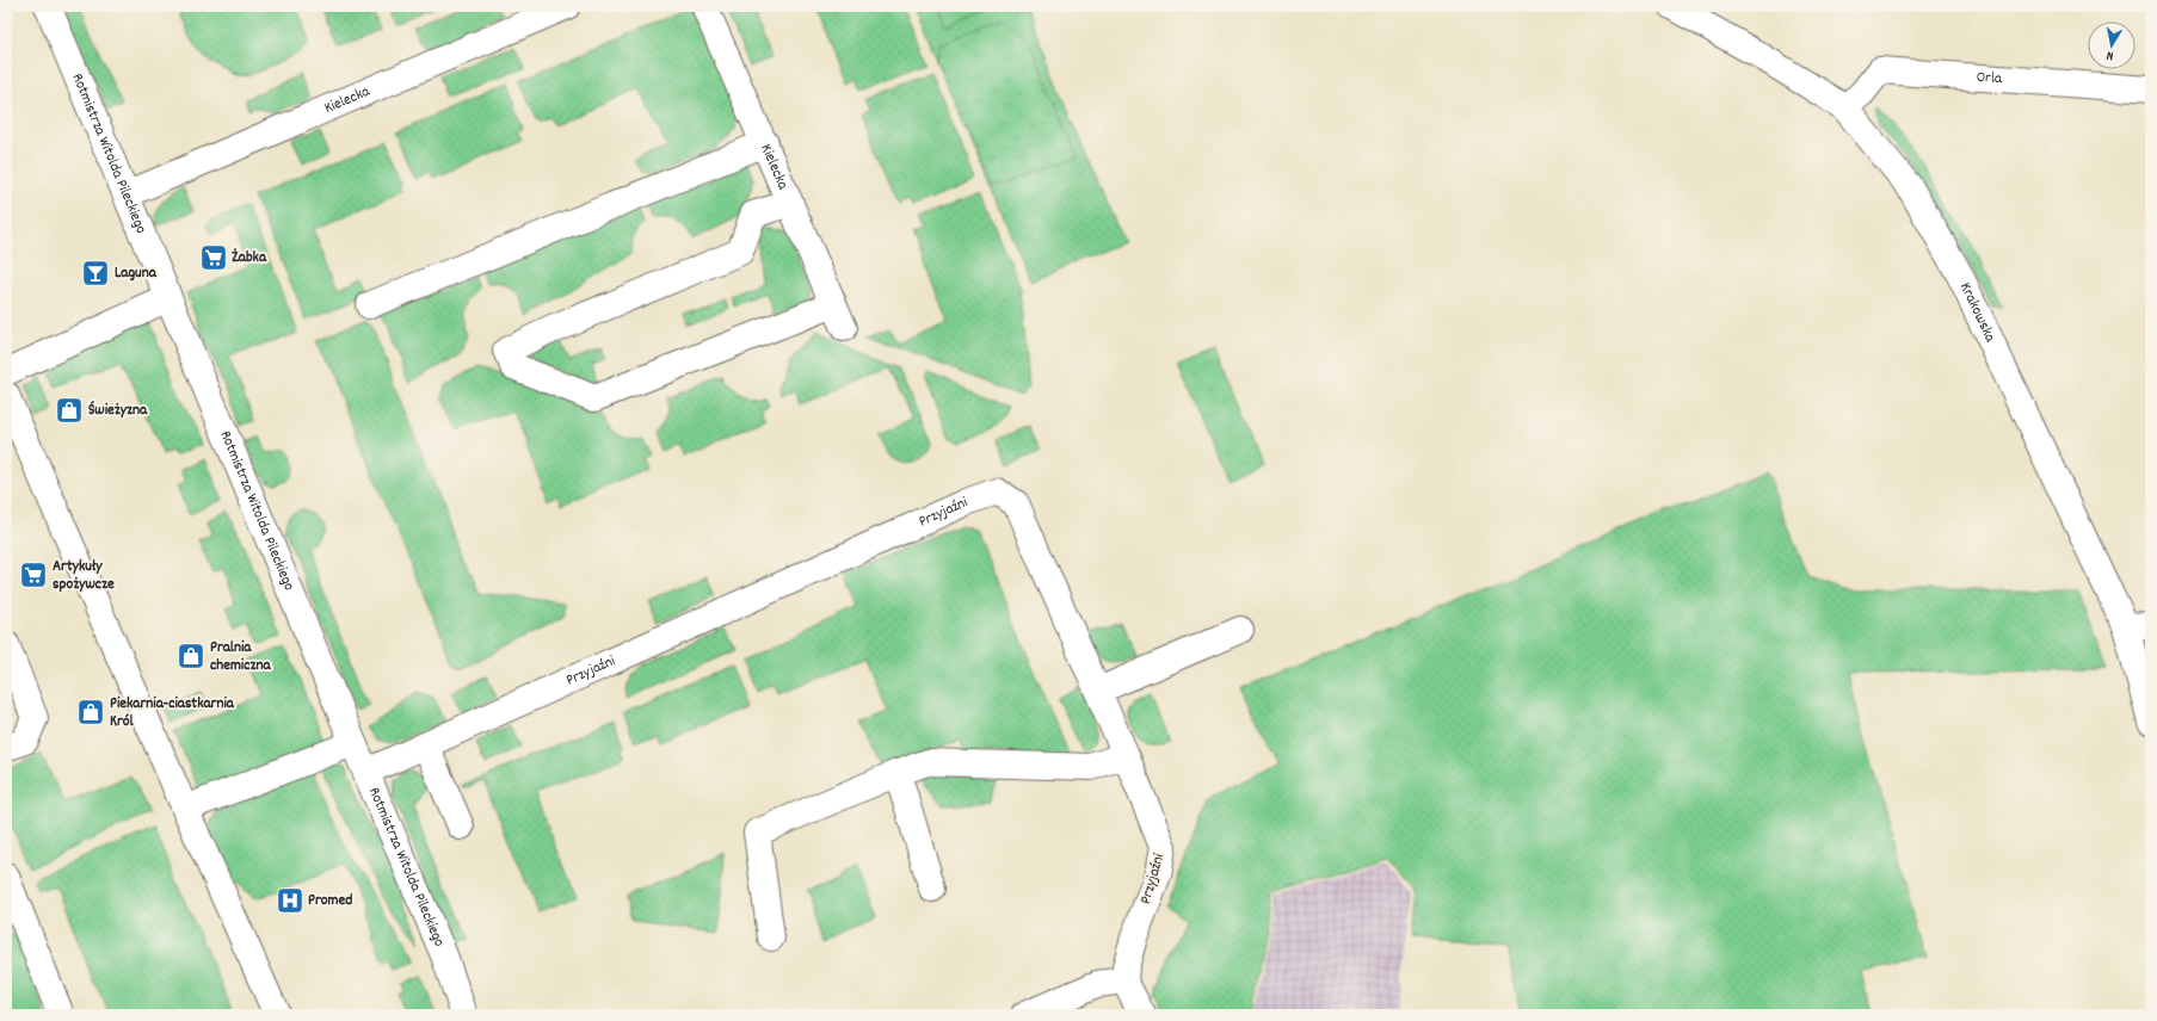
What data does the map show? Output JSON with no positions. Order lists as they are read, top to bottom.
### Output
{
  "streets": {
    "street": [
      "Orla",
      "Kielecka",
      "Rotmistrza Witolda Pileckiego",
      "Krakowska",
      "Przyjaźni"
    ]
  },
  "crossings": [
    ["Orla", "Krakowska"],
    ["Kielecka", "Rotmistrza Witolda Pileckiego"],
    ["Rotmistrza Witolda Pileckiego", "Przyjaźni"]
  ],
  "places": {
    "supermarket": ["Żabka", "Artykuły spożywcze"],
    "bar": ["Laguna"],
    "shop": ["Świeżyzna", "Pralnia chemiczna", "Piekarnia-ciastkarnia Król"],
    "hospital": ["Promed"]
  },
  "north": "bottom"
}
